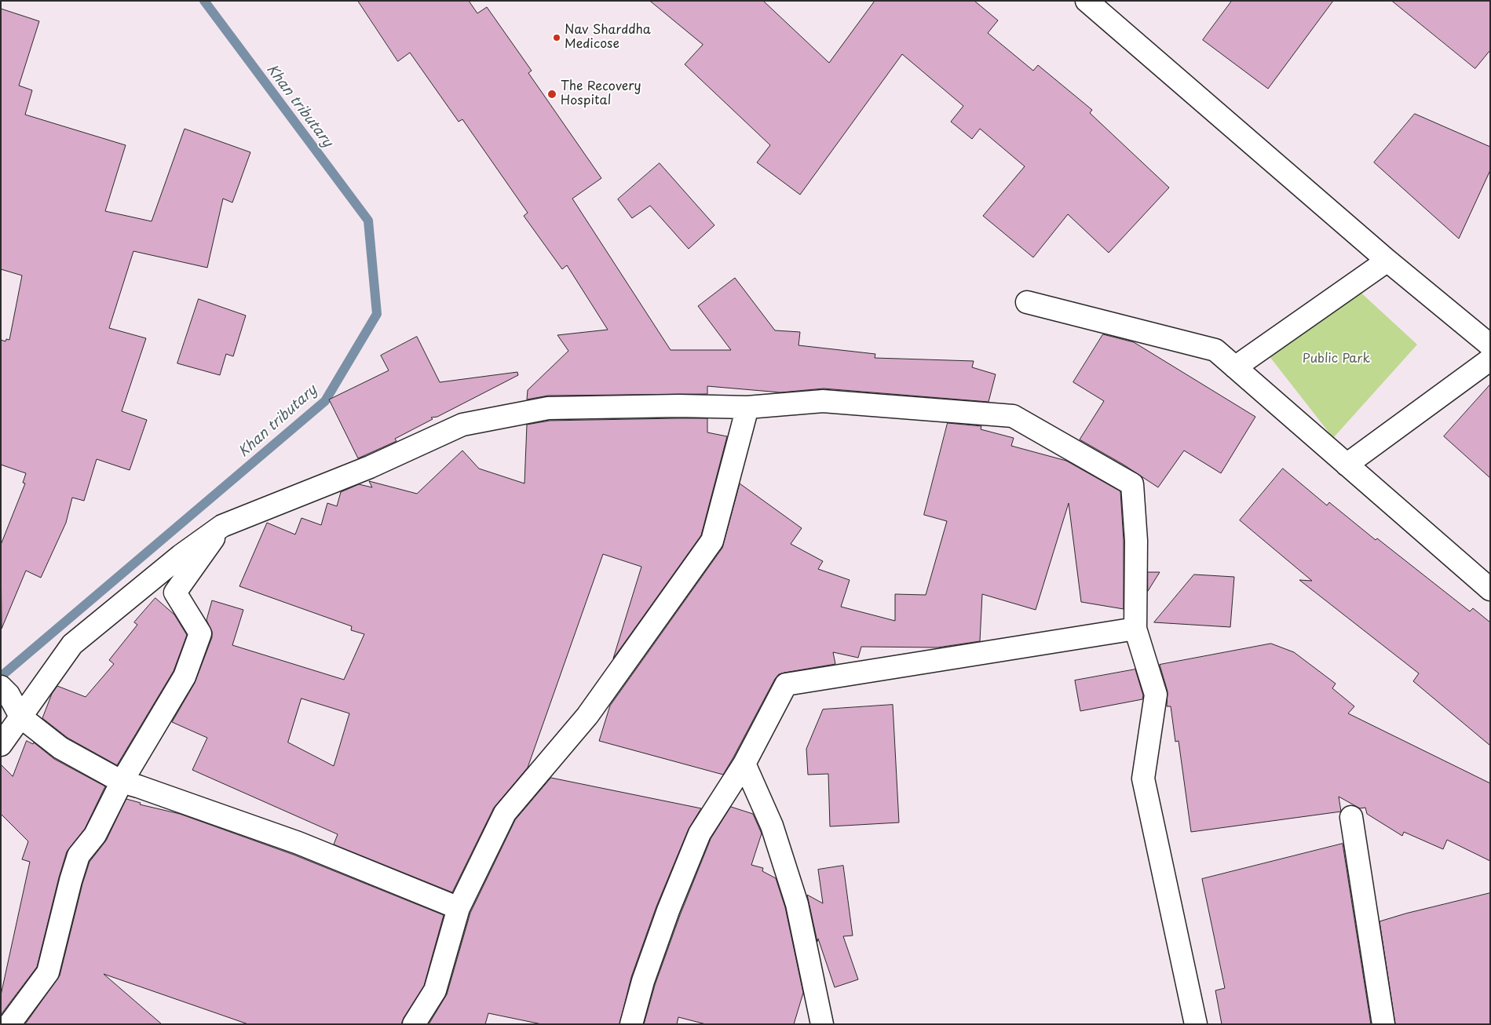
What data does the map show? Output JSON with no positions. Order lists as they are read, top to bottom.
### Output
{
  "water": ["Khan tributary"],
  "parks": ["Public Park"],
  "places": ["Nav Sharddha Medicose", "The Recovery Hospital"]
}
